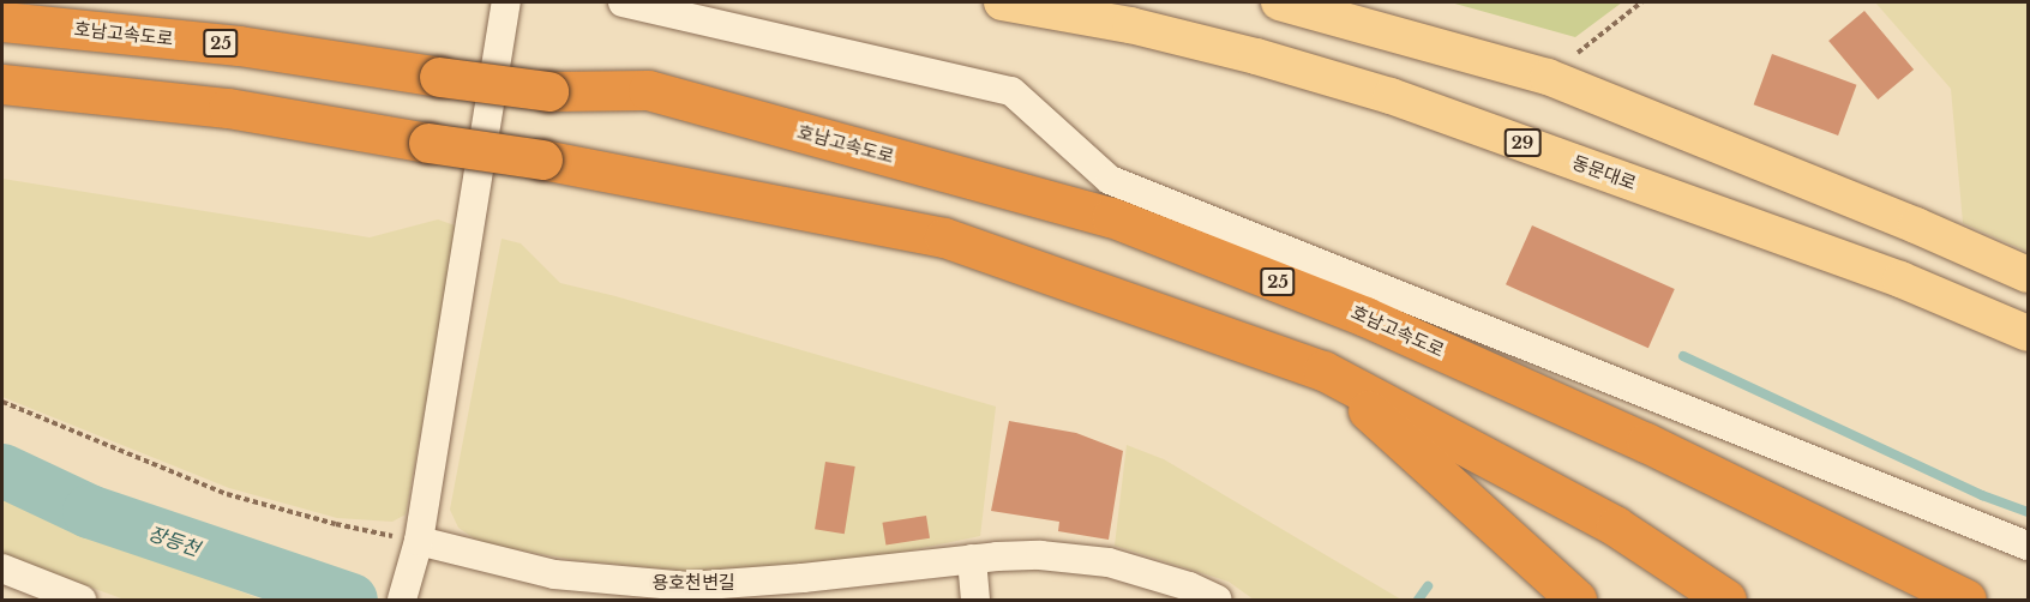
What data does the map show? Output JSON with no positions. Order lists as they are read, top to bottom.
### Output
{
  "streets": {
    "highway": ["호남고속도로", "25"],
    "main road": ["29", "동문대로"],
    "street": ["용호천변길"]
  },
  "water": ["장등천"]
}
